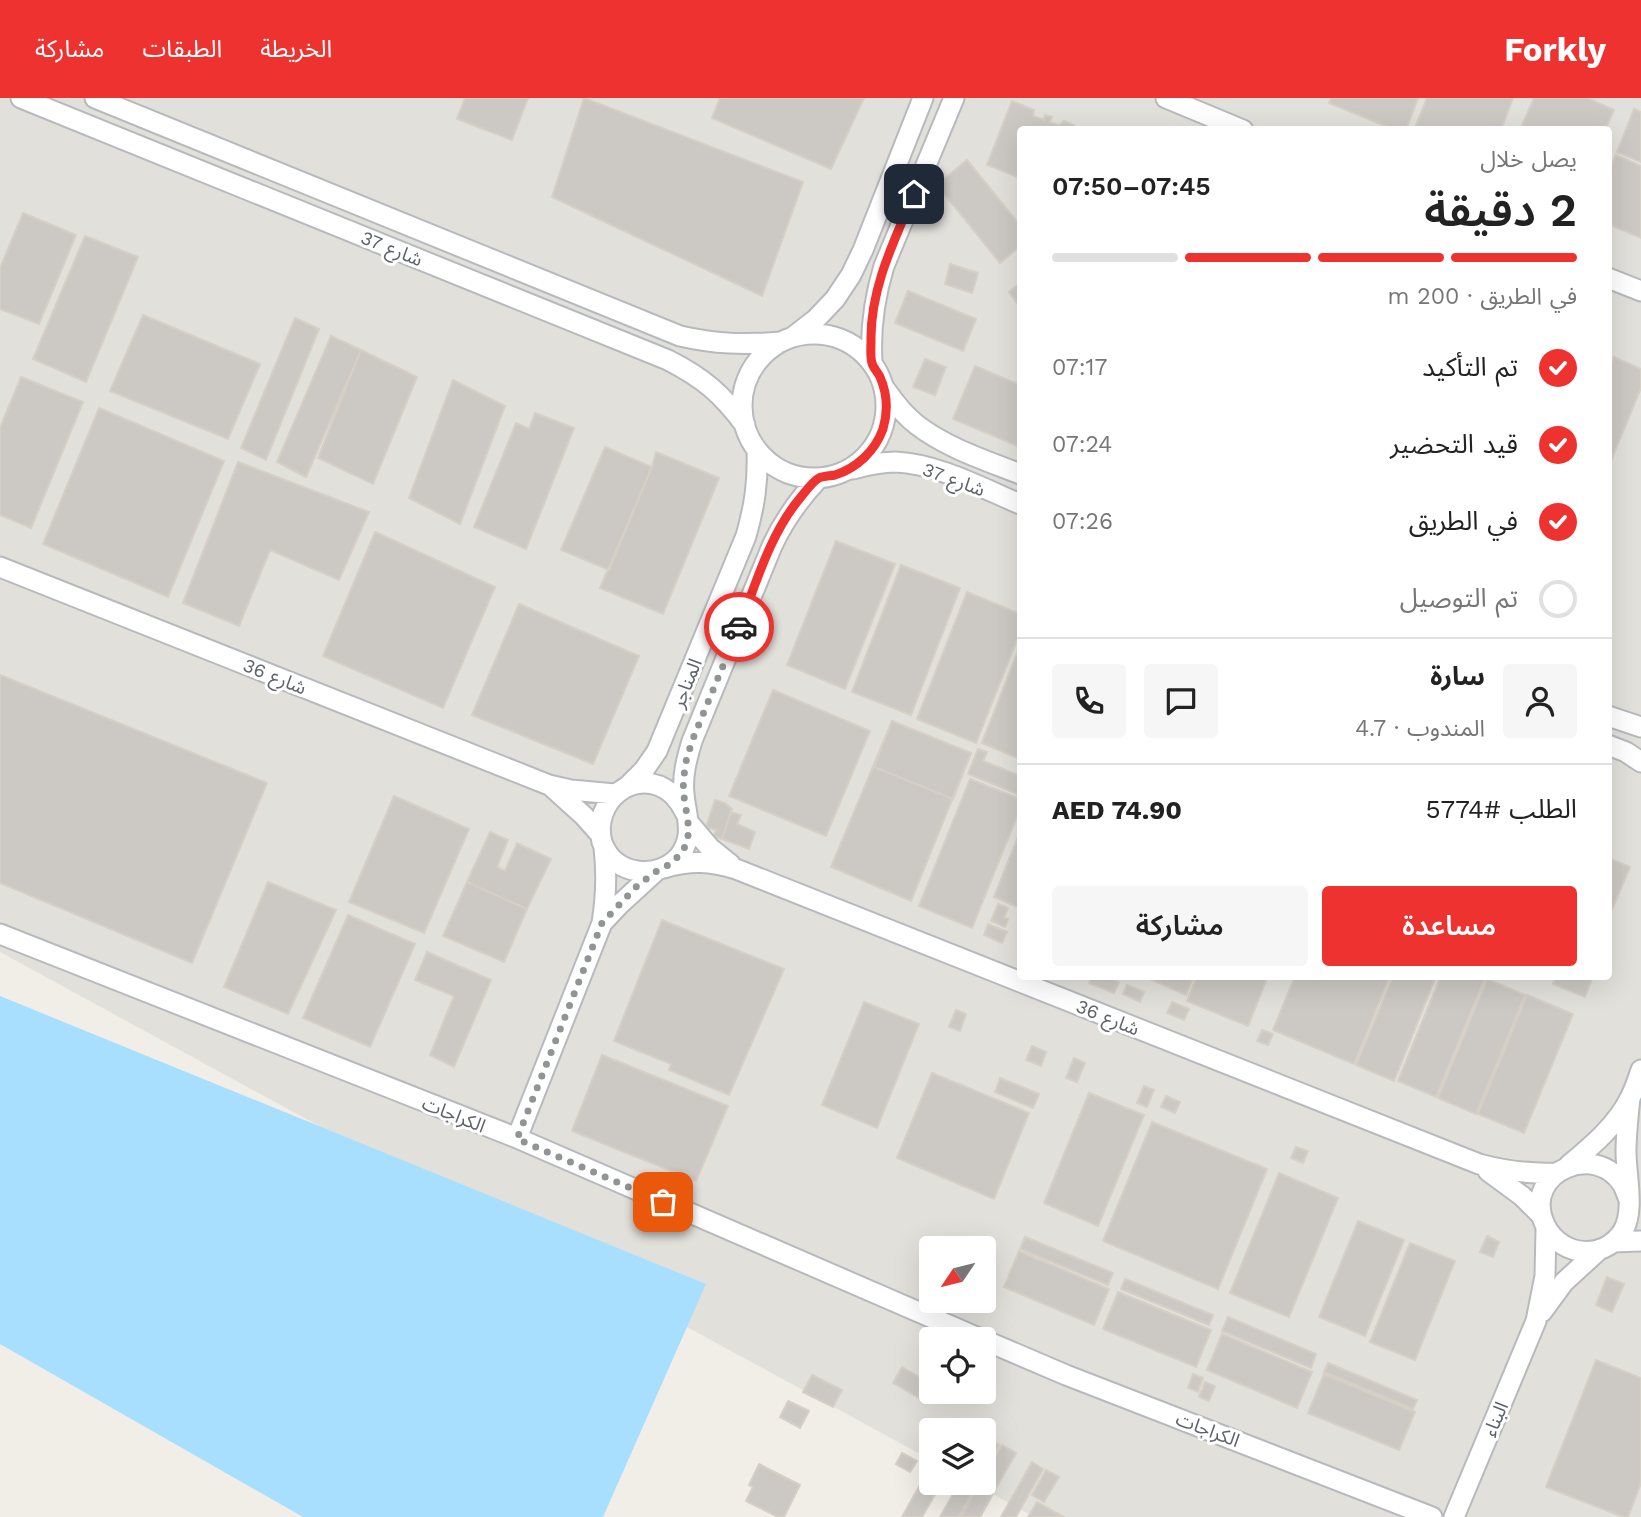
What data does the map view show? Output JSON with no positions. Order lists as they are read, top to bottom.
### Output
{
  "streets": {
    "street": [
      "شارع 37",
      "شارع 36",
      "المناجر",
      "الكراجات",
      "البناء"
    ]
  },
  "crossings": [
    ["شارع 37", "المناجر"],
    ["شارع 36", "المناجر"],
    ["شارع 36", "البناء"]
  ],
  "north": "bottom left",
  "page": {
    "header": "Forkly",
    "nav": ["الخريطة", "الطبقات", "مشاركة"],
    "heading": ["2 دقيقة", "يصل خلال", "07:45–07:50"],
    "panel": [
      "سارة",
      "المندوب · 4.7",
      "الطلب #5774",
      "AED 74.90"
    ],
    "bar": "في الطريق · 200 m",
    "list": [
      ["تم التأكيد", "07:17"],
      ["قيد التحضير", "07:24"],
      ["في الطريق", "07:26"],
      "تم التوصيل"
    ],
    "buttons": ["مساعدة", "مشاركة"]
  }
}
